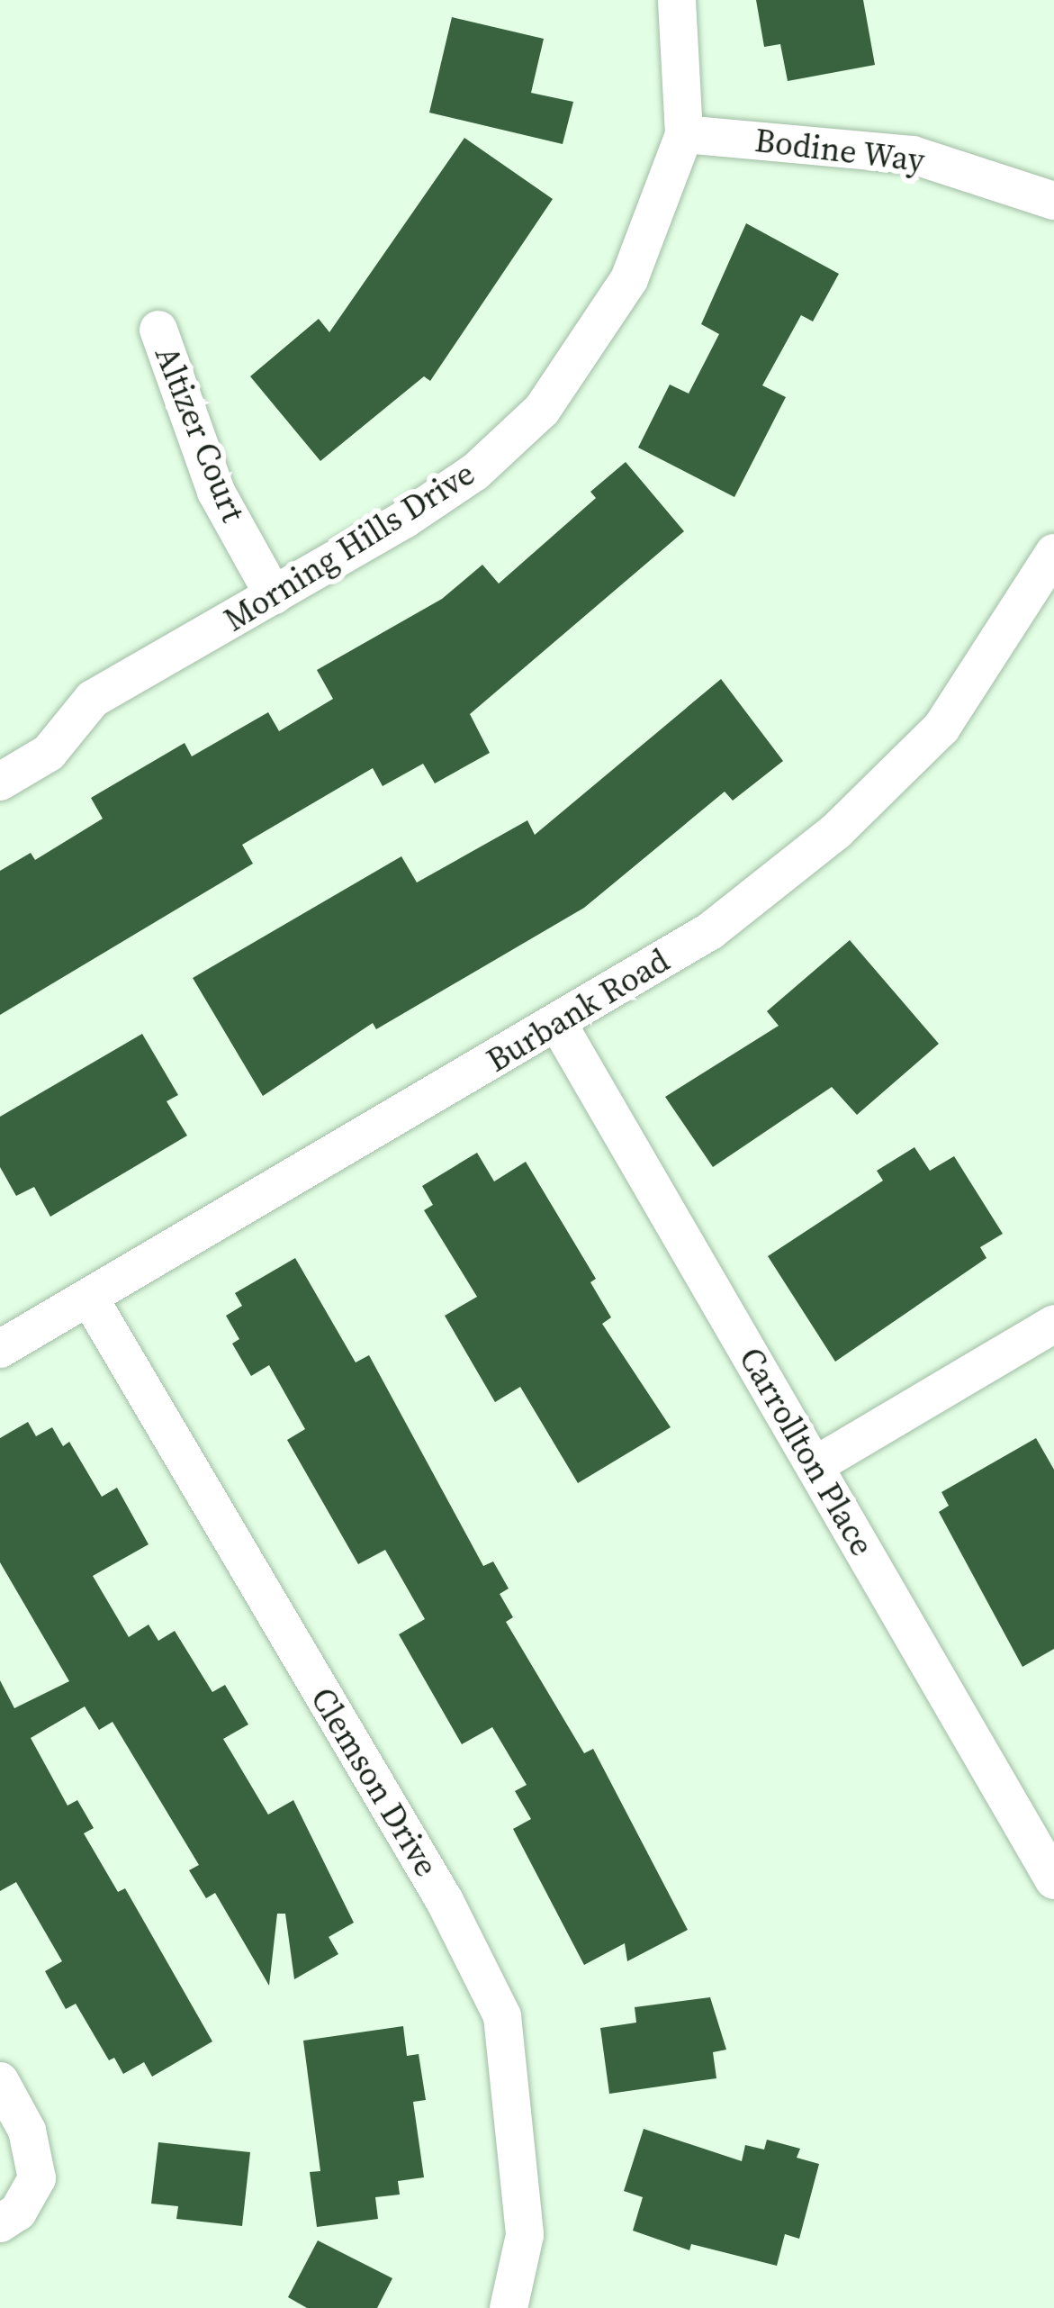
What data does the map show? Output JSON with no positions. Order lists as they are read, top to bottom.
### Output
{
  "streets": {
    "street": [
      "Bodine Way",
      "Altizer Court",
      "Morning Hills Drive",
      "Burbank Road",
      "Carrollton Place",
      "Clemson Drive"
    ]
  },
  "crossings": [
    ["Bodine Way", "Morning Hills Drive"],
    ["Altizer Court", "Morning Hills Drive"],
    ["Burbank Road", "Carrollton Place"],
    ["Burbank Road", "Clemson Drive"]
  ]
}
